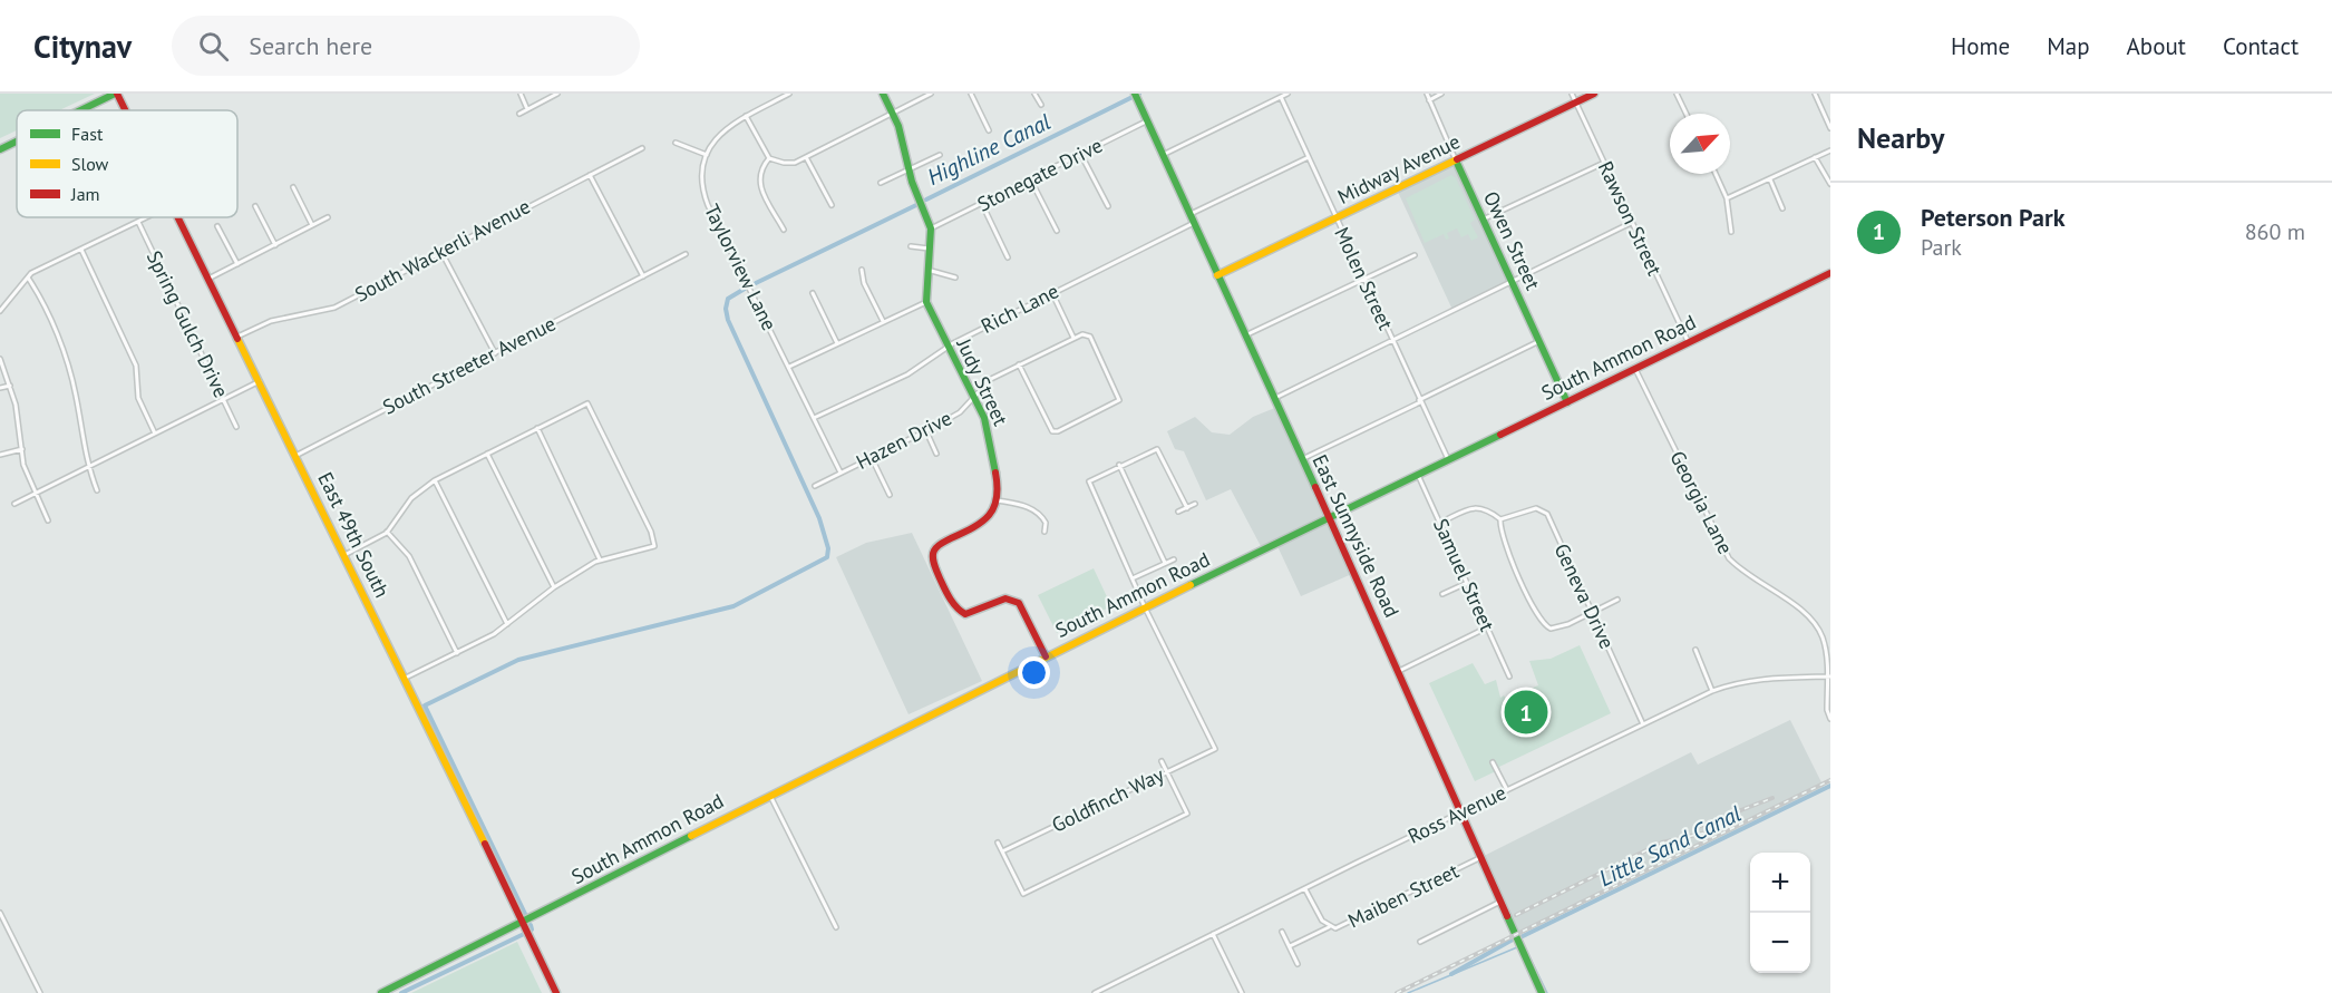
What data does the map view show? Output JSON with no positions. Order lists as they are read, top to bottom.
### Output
{
  "streets": {
    "street": [
      "Midway Avenue",
      "Stonegate Drive",
      "Rawson Street",
      "Owen Street",
      "South Wackerli Avenue",
      "Taylorview Lane",
      "Molen Street",
      "Rich Lane",
      "Spring Gulch Drive",
      "South Ammon Road",
      "South Streeter Avenue",
      "Judy Street",
      "Hazen Drive",
      "Georgia Lane",
      "East 49th South",
      "East Sunnyside Road",
      "Samuel Street",
      "Geneva Drive",
      "Goldfinch Way",
      "Ross Avenue",
      "Maiben Street"
    ]
  },
  "crossings": [
    ["Midway Avenue", "Rawson Street"],
    ["Midway Avenue", "Owen Street"],
    ["Midway Avenue", "Molen Street"],
    ["Midway Avenue", "East Sunnyside Road"],
    ["Stonegate Drive", "Judy Street"],
    ["Stonegate Drive", "East Sunnyside Road"],
    ["Rawson Street", "South Ammon Road"],
    ["Owen Street", "South Ammon Road"],
    ["South Wackerli Avenue", "East 49th South"],
    ["Taylorview Lane", "Rich Lane"],
    ["Taylorview Lane", "Hazen Drive"],
    ["Molen Street", "South Ammon Road"],
    ["Rich Lane", "Judy Street"],
    ["Rich Lane", "East Sunnyside Road"],
    ["South Ammon Road", "Georgia Lane"],
    ["South Ammon Road", "East 49th South"],
    ["South Ammon Road", "East Sunnyside Road"],
    ["South Ammon Road", "Samuel Street"],
    ["South Ammon Road", "Goldfinch Way"],
    ["South Streeter Avenue", "East 49th South"],
    ["Judy Street", "Hazen Drive"],
    ["Georgia Lane", "Ross Avenue"],
    ["East Sunnyside Road", "Ross Avenue"],
    ["East Sunnyside Road", "Maiben Street"],
    ["Geneva Drive", "Ross Avenue"],
    ["Ross Avenue", "Maiben Street"]
  ],
  "water": ["Highline Canal", "Little Sand Canal"],
  "legend": ["Fast", "Slow", "Jam"],
  "north": "top right",
  "page": {
    "header": "Citynav",
    "search": "Search here",
    "nav": [
      "Home",
      "Map",
      "About",
      "Contact"
    ],
    "heading": "Nearby",
    "list": [
      {
        "mark": "1",
        "name": "Peterson Park",
        "note": "Park",
        "value": "860 m"
      }
    ],
    "pins": "1",
    "map_buttons": ["+", "−"]
  }
}
